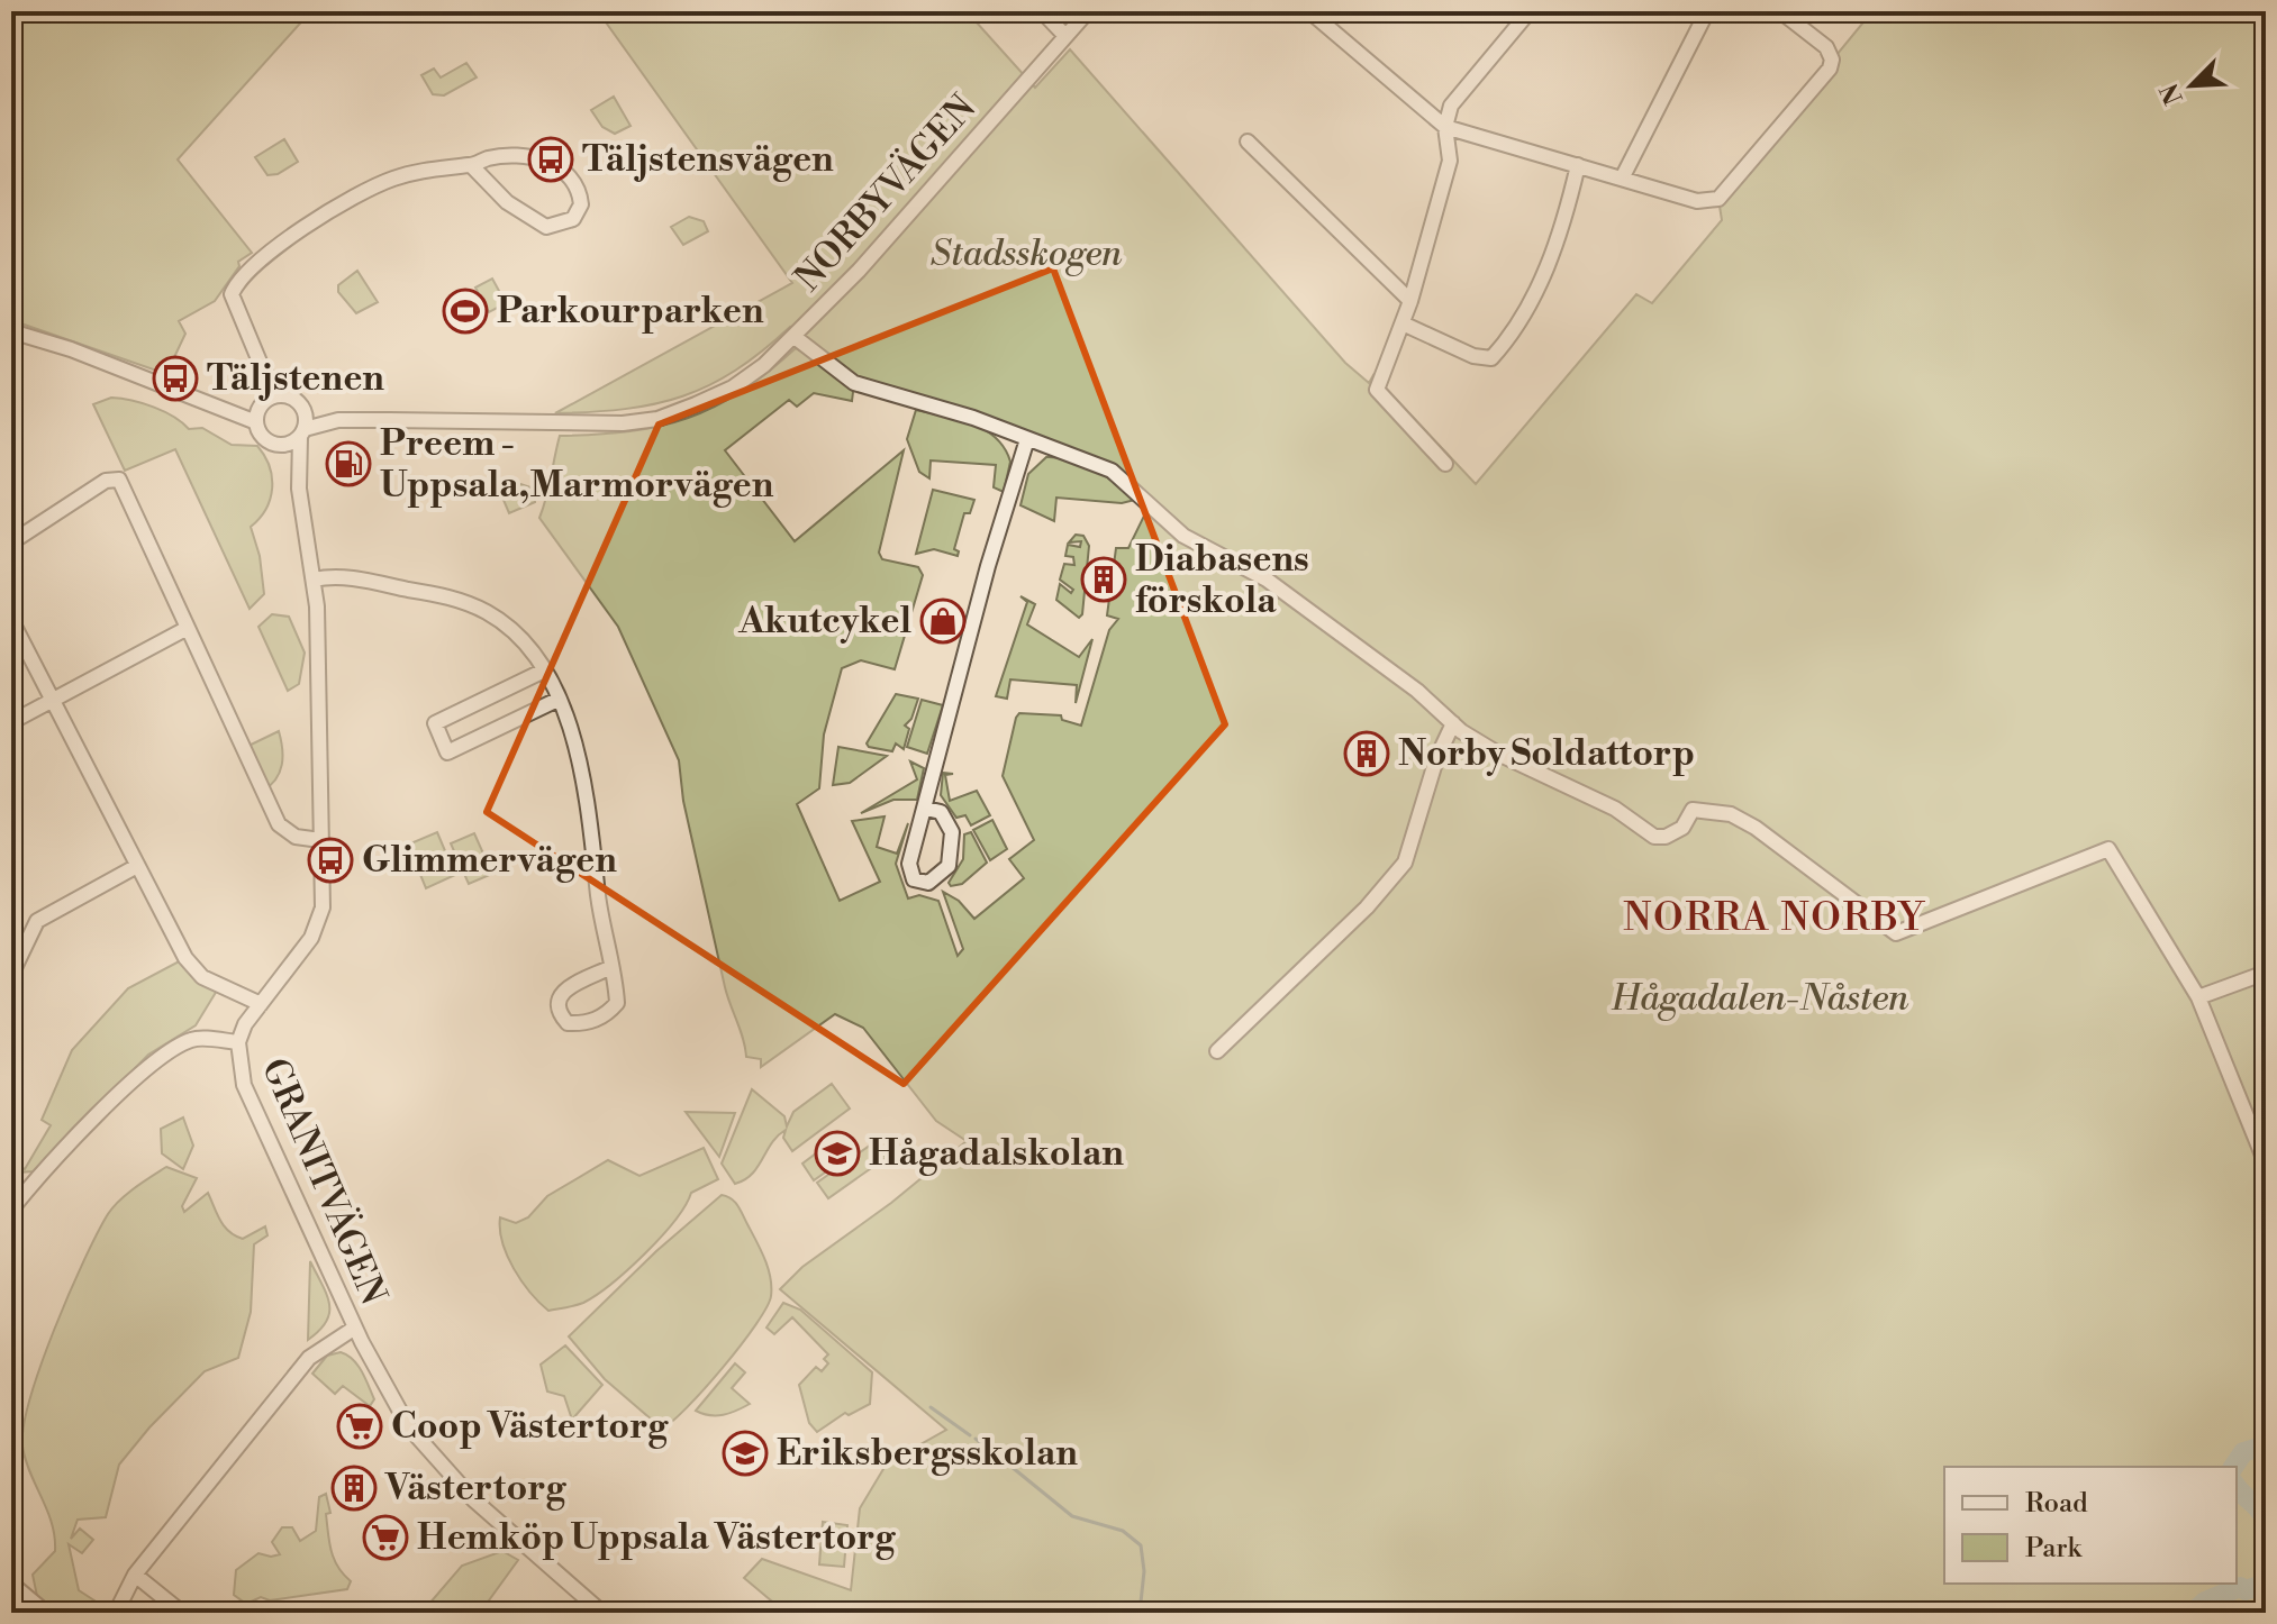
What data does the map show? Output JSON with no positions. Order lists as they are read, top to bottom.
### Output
{
  "streets": {
    "street": ["NORBYVÄGEN", "GRANITVÄGEN"]
  },
  "crossings": [
    ["NORBYVÄGEN", "GRANITVÄGEN"]
  ],
  "districts": ["NORRA NORBY"],
  "parks": ["Stadsskogen", "Hågadalen-Nåsten"],
  "places": {
    "bus stop": ["Täljstensvägen", "Täljstenen", "Glimmervägen"],
    "sports": ["Parkourparken"],
    "fuel station": ["Preem - Uppsala,Marmorvägen"],
    "building": ["Diabasens förskola", "Norby Soldattorp", "Västertorg"],
    "shop": ["Akutcykel"],
    "school or university": ["Hågadalskolan", "Eriksbergsskolan"],
    "supermarket": ["Coop Västertorg", "Hemköp Uppsala Västertorg"]
  },
  "legend": ["Road", "Park"],
  "north": "bottom left"
}
